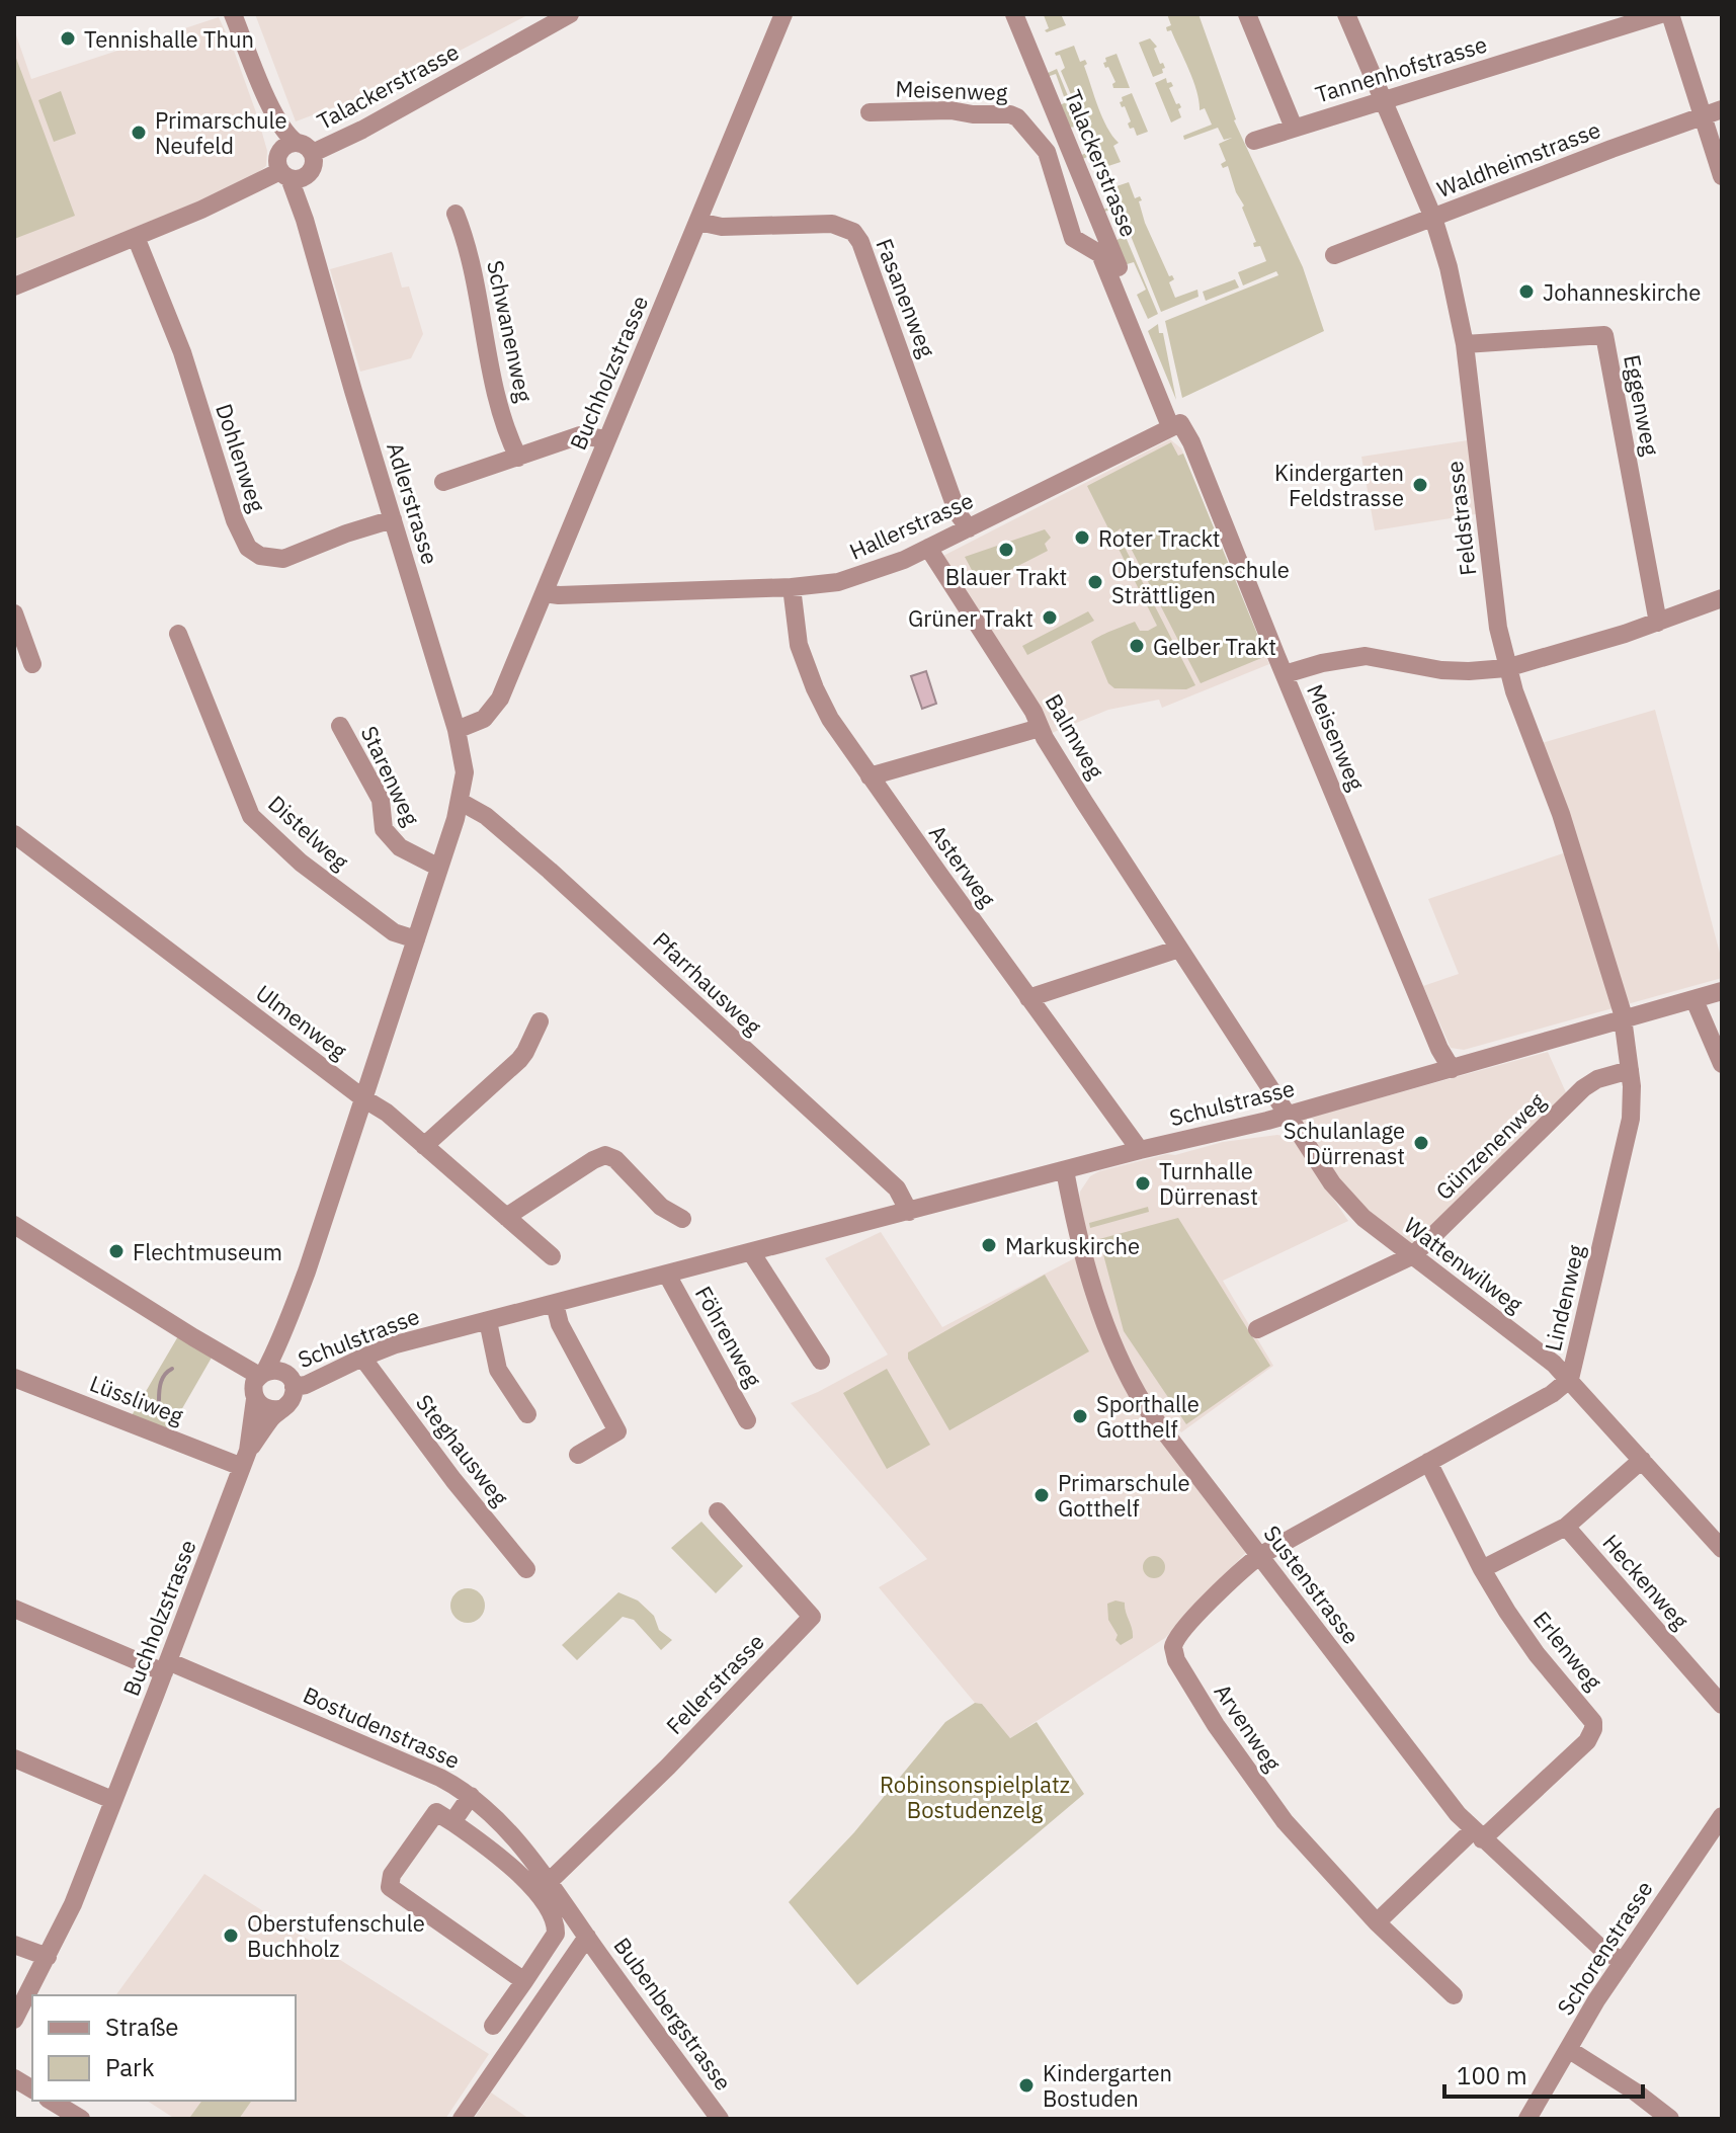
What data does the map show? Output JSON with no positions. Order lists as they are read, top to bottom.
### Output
{
  "streets": {
    "street": [
      "Tannenhofstrasse",
      "Talackerstrasse",
      "Meisenweg",
      "Waldheimstrasse",
      "Fasanenweg",
      "Schwanenweg",
      "Buchholzstrasse",
      "Eggenweg",
      "Dohlenweg",
      "Adlerstrasse",
      "Feldstrasse",
      "Hallerstrasse",
      "Balmweg",
      "Starenweg",
      "Distelweg",
      "Asterweg",
      "Pfarrhausweg",
      "Ulmenweg",
      "Schulstrasse",
      "Günzenenweg",
      "Wattenwilweg",
      "Lindenweg",
      "Föhrenweg",
      "Lüssliweg",
      "Steghausweg",
      "Heckenweg",
      "Sustenstrasse",
      "Erlenweg",
      "Fellerstrasse",
      "Bostudenstrasse",
      "Arvenweg",
      "Schorenstrasse",
      "Bubenbergstrasse"
    ]
  },
  "crossings": [
    ["Tannenhofstrasse", "Feldstrasse"],
    ["Talackerstrasse", "Adlerstrasse"],
    ["Meisenweg", "Hallerstrasse"],
    ["Meisenweg", "Schulstrasse"],
    ["Waldheimstrasse", "Feldstrasse"],
    ["Fasanenweg", "Buchholzstrasse"],
    ["Fasanenweg", "Hallerstrasse"],
    ["Buchholzstrasse", "Adlerstrasse"],
    ["Buchholzstrasse", "Hallerstrasse"],
    ["Buchholzstrasse", "Schulstrasse"],
    ["Buchholzstrasse", "Lüssliweg"],
    ["Buchholzstrasse", "Bostudenstrasse"],
    ["Eggenweg", "Feldstrasse"],
    ["Dohlenweg", "Adlerstrasse"],
    ["Adlerstrasse", "Pfarrhausweg"],
    ["Feldstrasse", "Schulstrasse"],
    ["Feldstrasse", "Lindenweg"],
    ["Hallerstrasse", "Balmweg"],
    ["Hallerstrasse", "Asterweg"],
    ["Balmweg", "Schulstrasse"],
    ["Balmweg", "Wattenwilweg"],
    ["Asterweg", "Schulstrasse"],
    ["Pfarrhausweg", "Schulstrasse"],
    ["Schulstrasse", "Wattenwilweg"],
    ["Schulstrasse", "Lindenweg"],
    ["Schulstrasse", "Föhrenweg"],
    ["Schulstrasse", "Steghausweg"],
    ["Schulstrasse", "Sustenstrasse"],
    ["Günzenenweg", "Wattenwilweg"],
    ["Günzenenweg", "Lindenweg"],
    ["Wattenwilweg", "Lindenweg"],
    ["Lindenweg", "Sustenstrasse"],
    ["Lindenweg", "Erlenweg"],
    ["Lindenweg", "Arvenweg"],
    ["Sustenstrasse", "Erlenweg"],
    ["Sustenstrasse", "Arvenweg"],
    ["Sustenstrasse", "Schorenstrasse"],
    ["Fellerstrasse", "Bostudenstrasse"],
    ["Bostudenstrasse", "Bubenbergstrasse"]
  ],
  "parks": ["Robinsonspielplatz Bostudenzelg"],
  "places": [
    "Tennishalle Thun",
    "Primarschule Neufeld",
    "Johanneskirche",
    "Kindergarten Feldstrasse",
    "Roter Trackt",
    "Blauer Trakt",
    "Oberstufenschule Strättligen",
    "Grüner Trakt",
    "Gelber Trakt",
    "Schulanlage Dürrenast",
    "Turnhalle Dürrenast",
    "Markuskirche",
    "Flechtmuseum",
    "Sporthalle Gotthelf",
    "Primarschule Gotthelf",
    "Oberstufenschule Buchholz",
    "Kindergarten Bostuden"
  ],
  "legend": ["Straße", "Park"],
  "scale_bar": "100 m"
}
